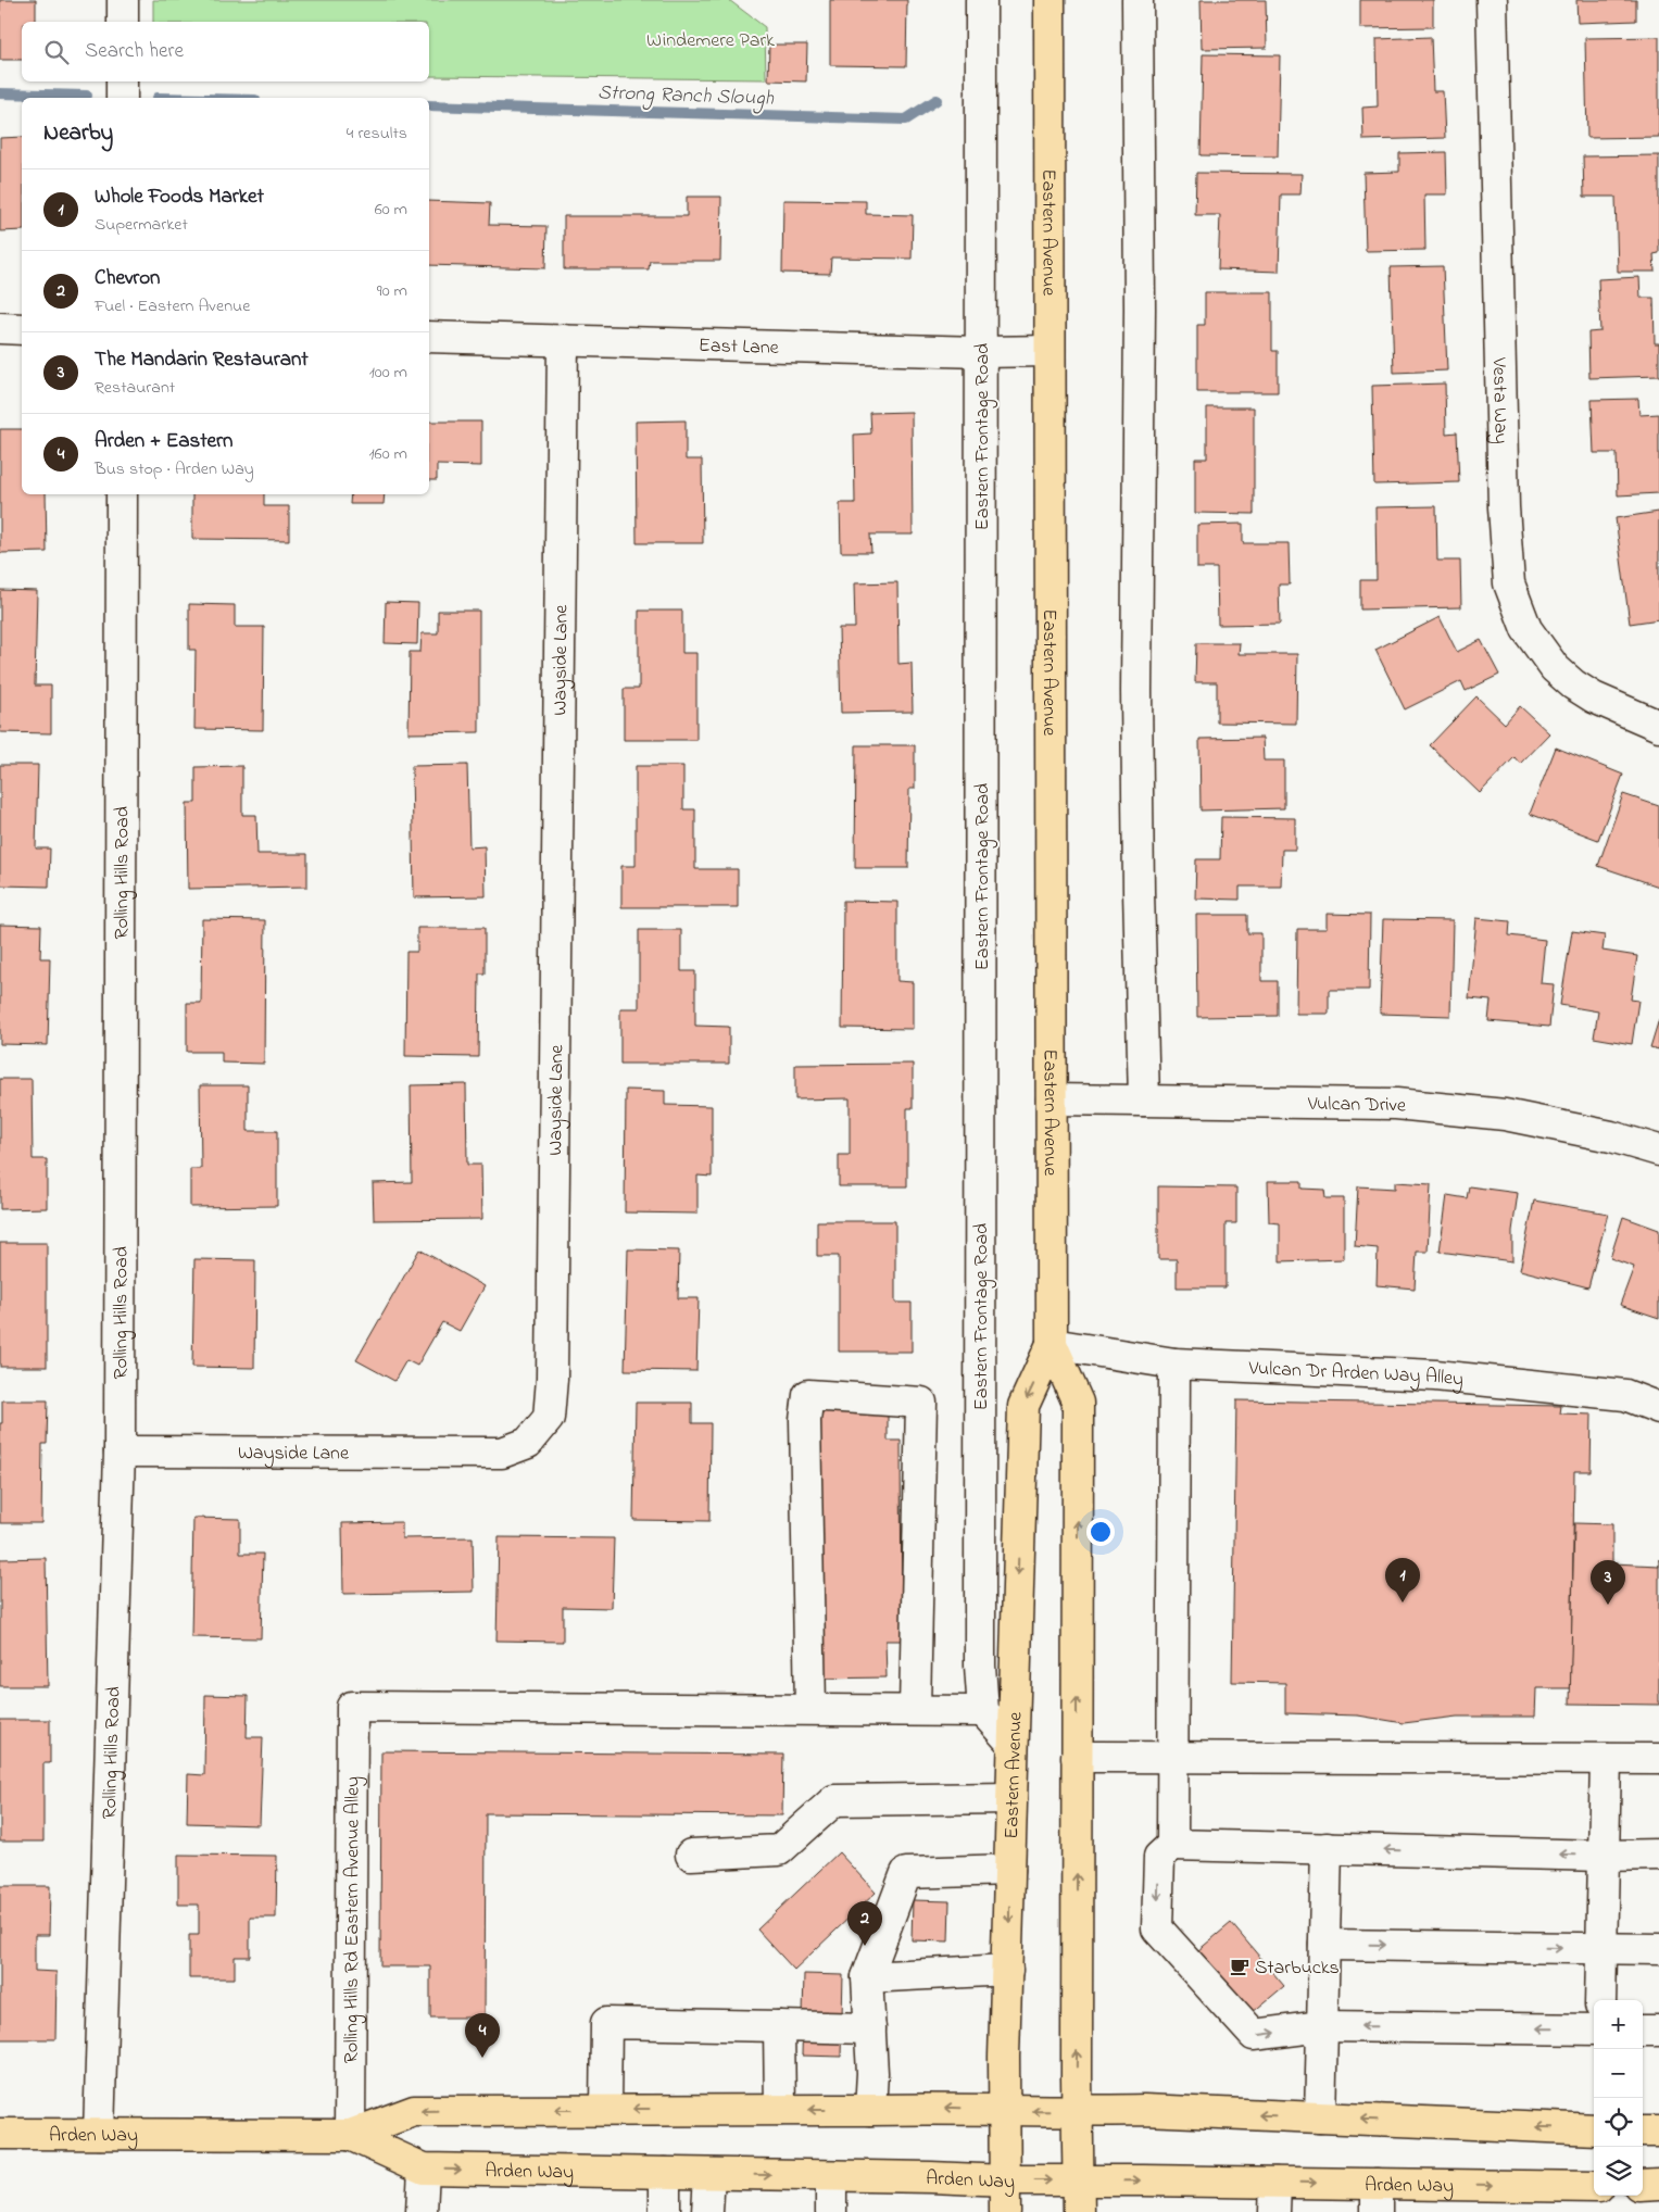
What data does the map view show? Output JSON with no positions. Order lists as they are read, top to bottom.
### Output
{
  "streets": {
    "main road": ["Eastern Avenue", "Arden Way"],
    "street": [
      "East Lane",
      "Vesta Way",
      "Eastern Frontage Road",
      "Wayside Lane",
      "Rolling Hills Road",
      "Vulcan Drive",
      "Vulcan Dr Arden Way Alley",
      "Rolling Hills Rd Eastern Avenue Alley"
    ]
  },
  "crossings": [
    ["Eastern Avenue", "East Lane"],
    ["Eastern Avenue", "Vulcan Drive"],
    ["Eastern Avenue", "Vulcan Dr Arden Way Alley"],
    ["Eastern Avenue", "Arden Way"],
    ["East Lane", "Eastern Frontage Road"],
    ["East Lane", "Wayside Lane"],
    ["Wayside Lane", "Rolling Hills Road"],
    ["Rolling Hills Road", "Arden Way"],
    ["Rolling Hills Rd Eastern Avenue Alley", "Arden Way"]
  ],
  "water": ["Strong Ranch Slough"],
  "parks": ["Windemere Park"],
  "places": {
    "cafe": ["Starbucks"]
  },
  "page": {
    "search": "Search here",
    "heading": ["Nearby", "4 results"],
    "list": [
      {
        "mark": "1",
        "name": "Whole Foods Market",
        "note": "Supermarket",
        "value": "60 m"
      },
      {
        "mark": "2",
        "name": "Chevron",
        "note": "Fuel · Eastern Avenue",
        "value": "90 m"
      },
      {
        "mark": "3",
        "name": "The Mandarin Restaurant",
        "note": "Restaurant",
        "value": "100 m"
      },
      {
        "mark": "4",
        "name": "Arden + Eastern",
        "note": "Bus stop · Arden Way",
        "value": "160 m"
      }
    ],
    "pins": [
      "1",
      "3",
      "2",
      "4"
    ],
    "map_buttons": ["+", "−"]
  }
}
